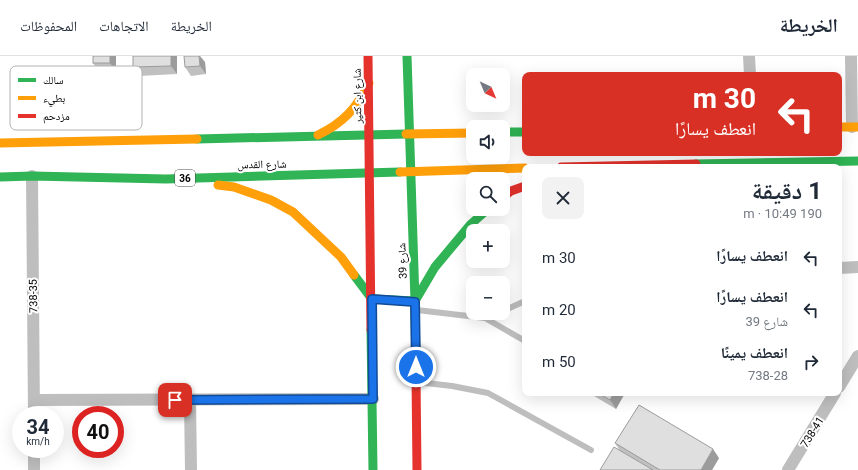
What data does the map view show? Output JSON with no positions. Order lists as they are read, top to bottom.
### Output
{
  "streets": {
    "main road": [
      "شارع ابن كثير",
      "شارع القدس",
      "36",
      "شارع 39"
    ],
    "street": ["738-35", "738-41"]
  },
  "crossings": [
    ["شارع ابن كثير", "شارع القدس"],
    ["شارع القدس", "شارع 39"],
    ["شارع القدس", "738-35"]
  ],
  "legend": ["سالك", "بطيء", "مزدحم"],
  "north": "bottom right",
  "page": {
    "header": "الخريطة",
    "nav": ["الخريطة", "الاتجاهات", "المحفوظات"],
    "map_buttons": ["+", "−"],
    "turn": ["30 m", "انعطف يسارًا"],
    "heading": ["1 دقيقة", "190 m · 10:49"],
    "list": [
      {
        "name": "انعطف يسارًا",
        "value": "30 m"
      },
      {
        "name": "انعطف يسارًا",
        "note": "شارع 39",
        "value": "20 m"
      },
      {
        "name": "انعطف يمينًا",
        "note": "738-28",
        "value": "50 m"
      }
    ],
    "speed": "34 km/h",
    "limit": "40"
  }
}
